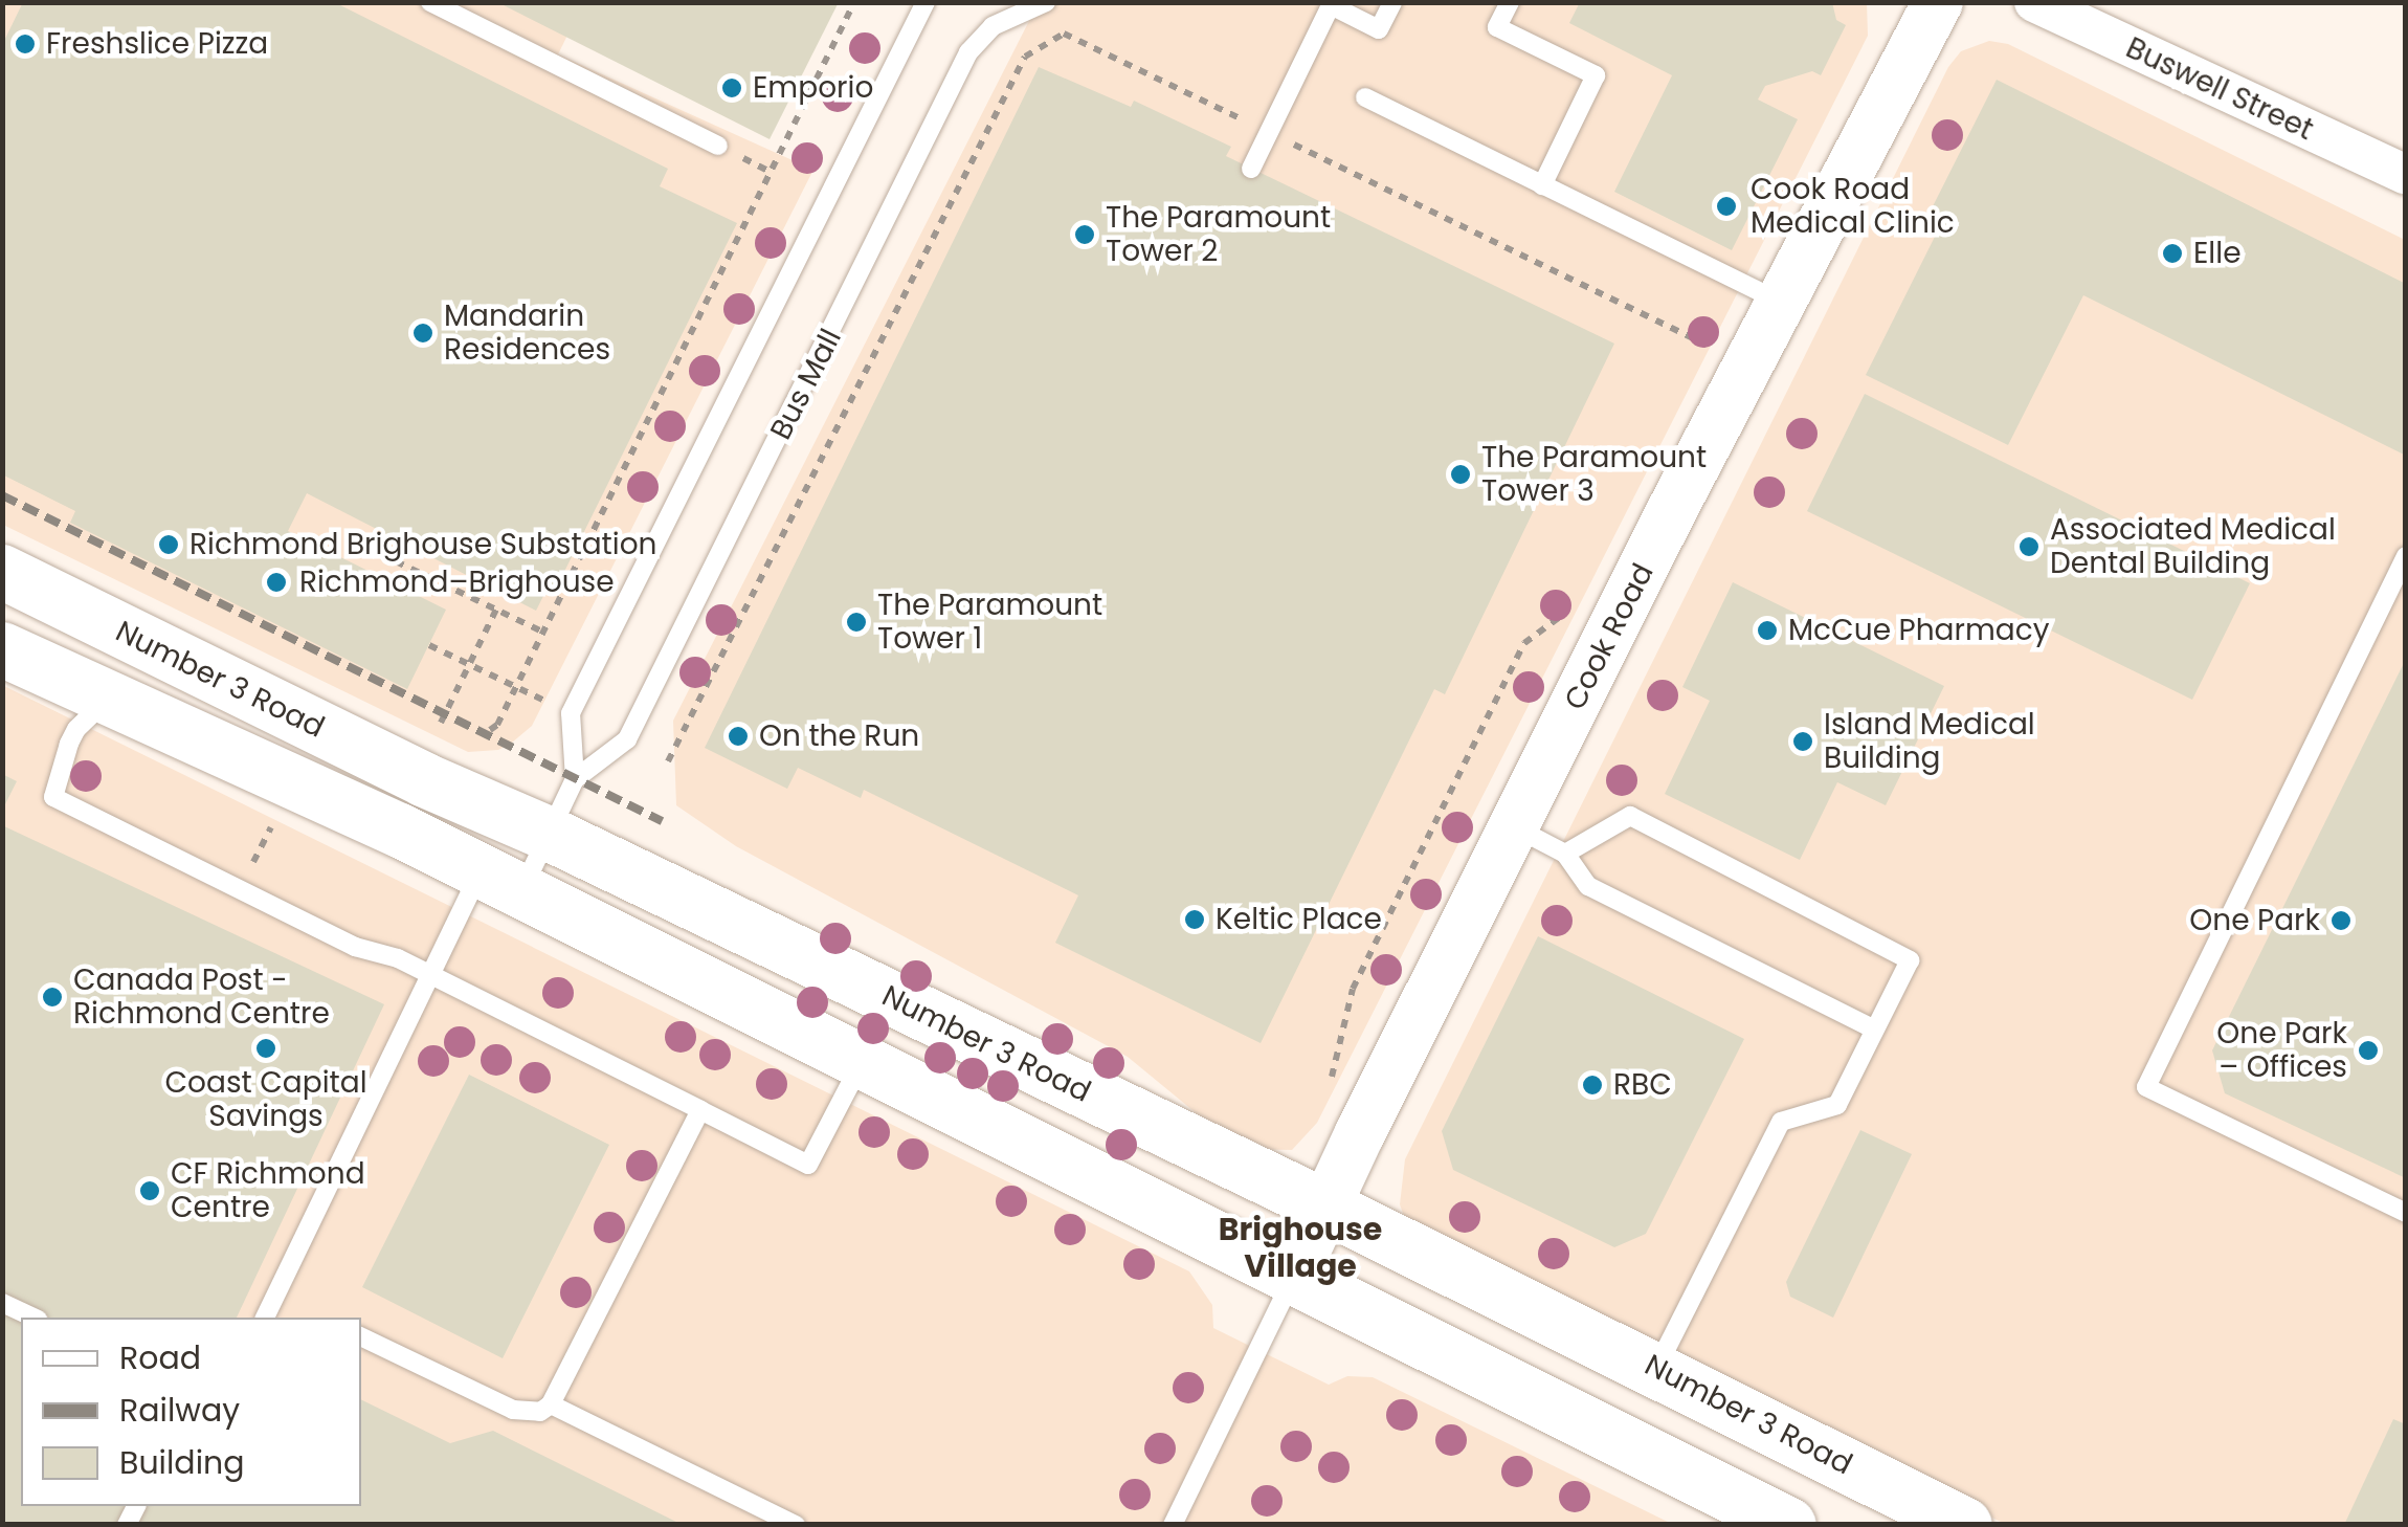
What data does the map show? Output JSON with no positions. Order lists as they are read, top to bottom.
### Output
{
  "streets": {
    "main road": ["Number 3 Road"],
    "street": ["Buswell Street", "Cook Road"],
    "lane": ["Bus Mall"]
  },
  "crossings": [
    ["Bus Mall", "Number 3 Road"],
    ["Cook Road", "Number 3 Road"]
  ],
  "districts": ["Brighouse Village"],
  "places": [
    "Freshslice Pizza",
    "Emporio",
    "Cook Road Medical Clinic",
    "The Paramount Tower 2",
    "Elle",
    "Mandarin Residences",
    "The Paramount Tower 3",
    "Richmond Brighouse Substation",
    "Associated Medical Dental Building",
    "Richmond–Brighouse",
    "The Paramount Tower 1",
    "McCue Pharmacy",
    "On the Run",
    "Island Medical Building",
    "Keltic Place",
    "One Park",
    "Canada Post - Richmond Centre",
    "Coast Capital Savings",
    "One Park – Offices",
    "RBC",
    "CF Richmond Centre"
  ],
  "legend": ["Road", "Railway", "Building"]
}
